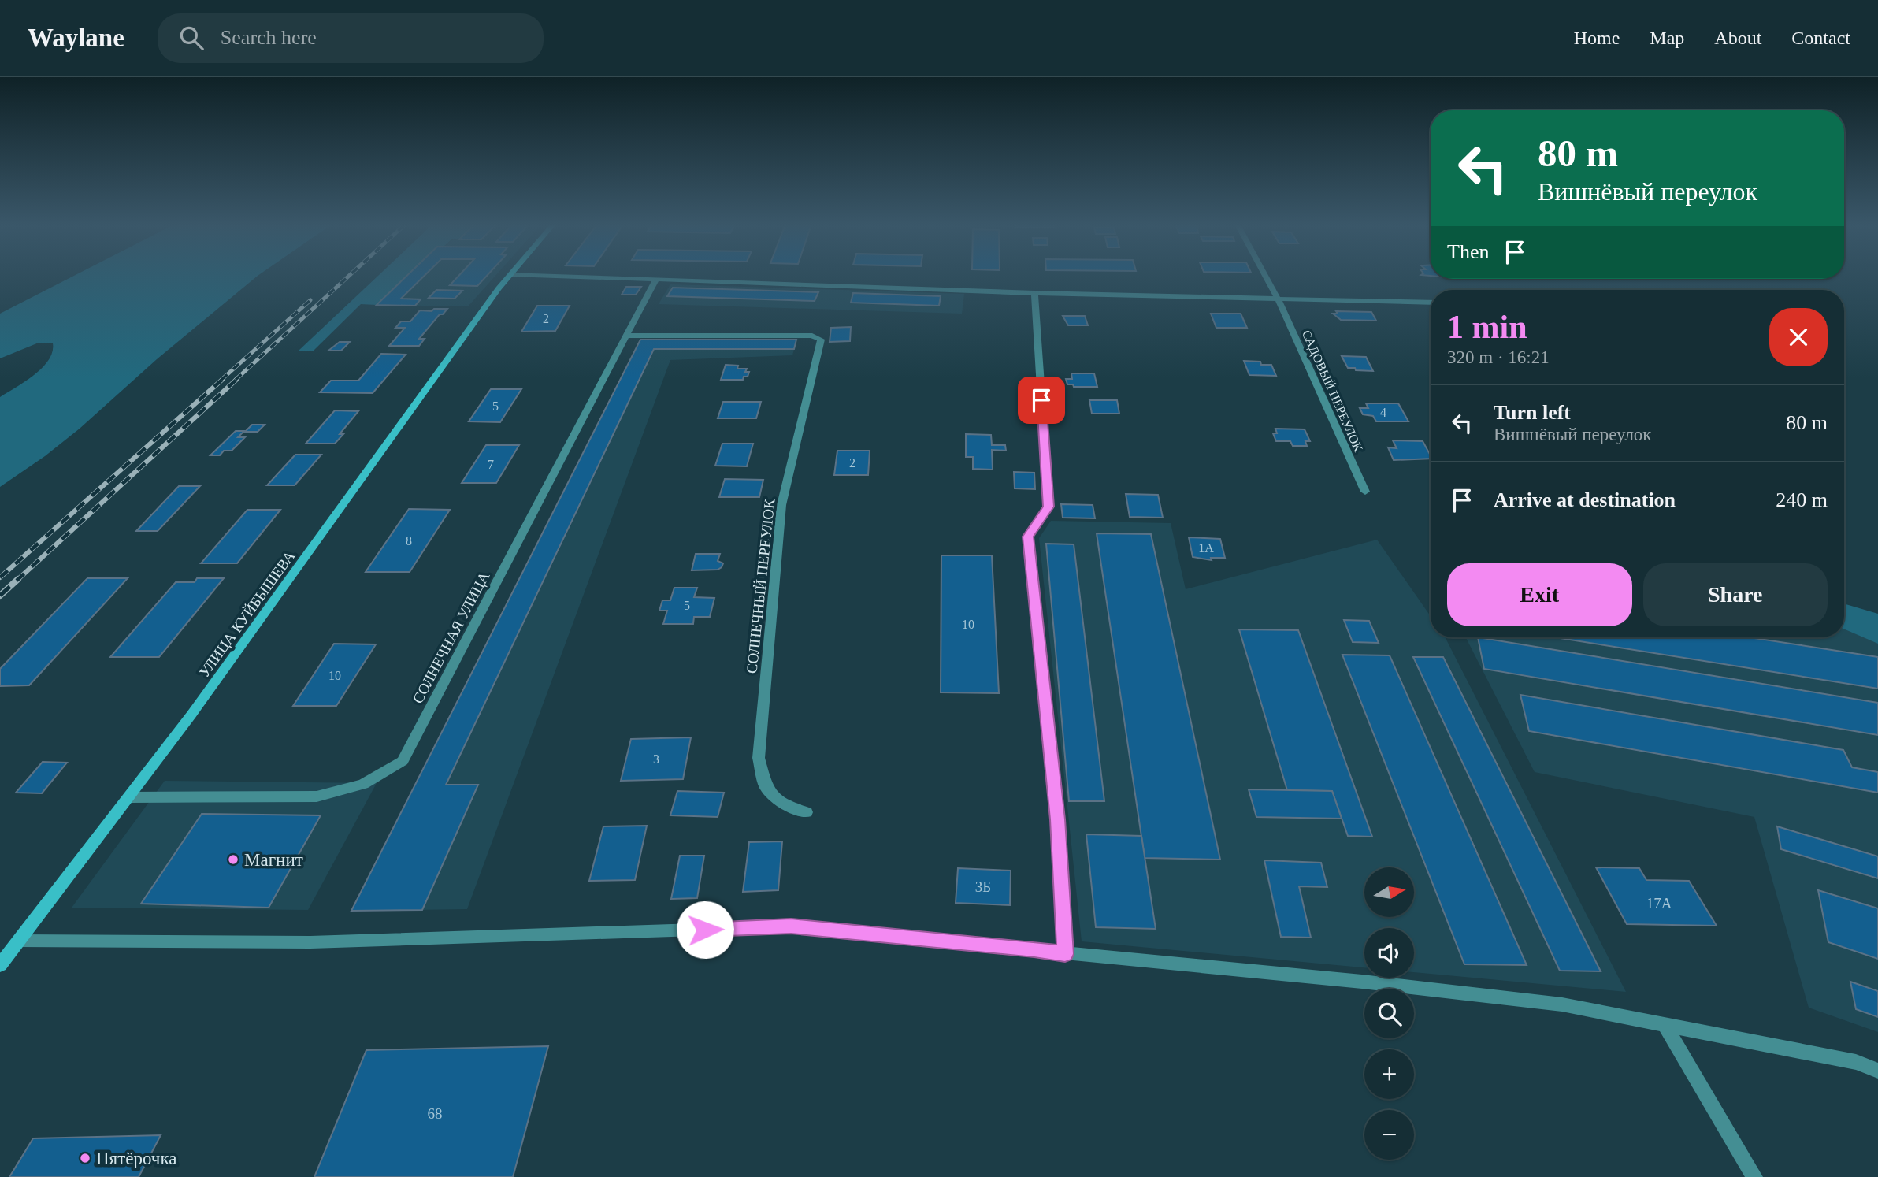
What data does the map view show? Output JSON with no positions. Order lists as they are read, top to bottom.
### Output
{
  "streets": {
    "street": [
      "САДОВЫЙ ПЕРЕУЛОК",
      "СОЛНЕЧНЫЙ ПЕРЕУЛОК",
      "УЛИЦА КУЙБЫШЕВА",
      "СОЛНЕЧНАЯ УЛИЦА"
    ]
  },
  "crossings": [
    ["СОЛНЕЧНЫЙ ПЕРЕУЛОК", "СОЛНЕЧНАЯ УЛИЦА"],
    ["УЛИЦА КУЙБЫШЕВА", "СОЛНЕЧНАЯ УЛИЦА"]
  ],
  "places": ["Магнит", "Пятёрочка"],
  "house_numbers": [
    "2",
    "5",
    "4",
    "2",
    "7",
    "8",
    "1А",
    "5",
    "10",
    "10",
    "3",
    "3Б",
    "17А",
    "68"
  ],
  "north": "right",
  "page": {
    "header": "Waylane",
    "search": "Search here",
    "nav": [
      "Home",
      "Map",
      "About",
      "Contact"
    ],
    "turn": ["80 m", "Вишнёвый переулок"],
    "then": "Then",
    "heading": ["1 min", "320 m · 16:21"],
    "list": [
      {
        "name": "Turn left",
        "note": "Вишнёвый переулок",
        "value": "80 m"
      },
      {
        "name": "Arrive at destination",
        "value": "240 m"
      }
    ],
    "buttons": ["Exit", "Share"],
    "map_buttons": ["+", "−"]
  }
}
